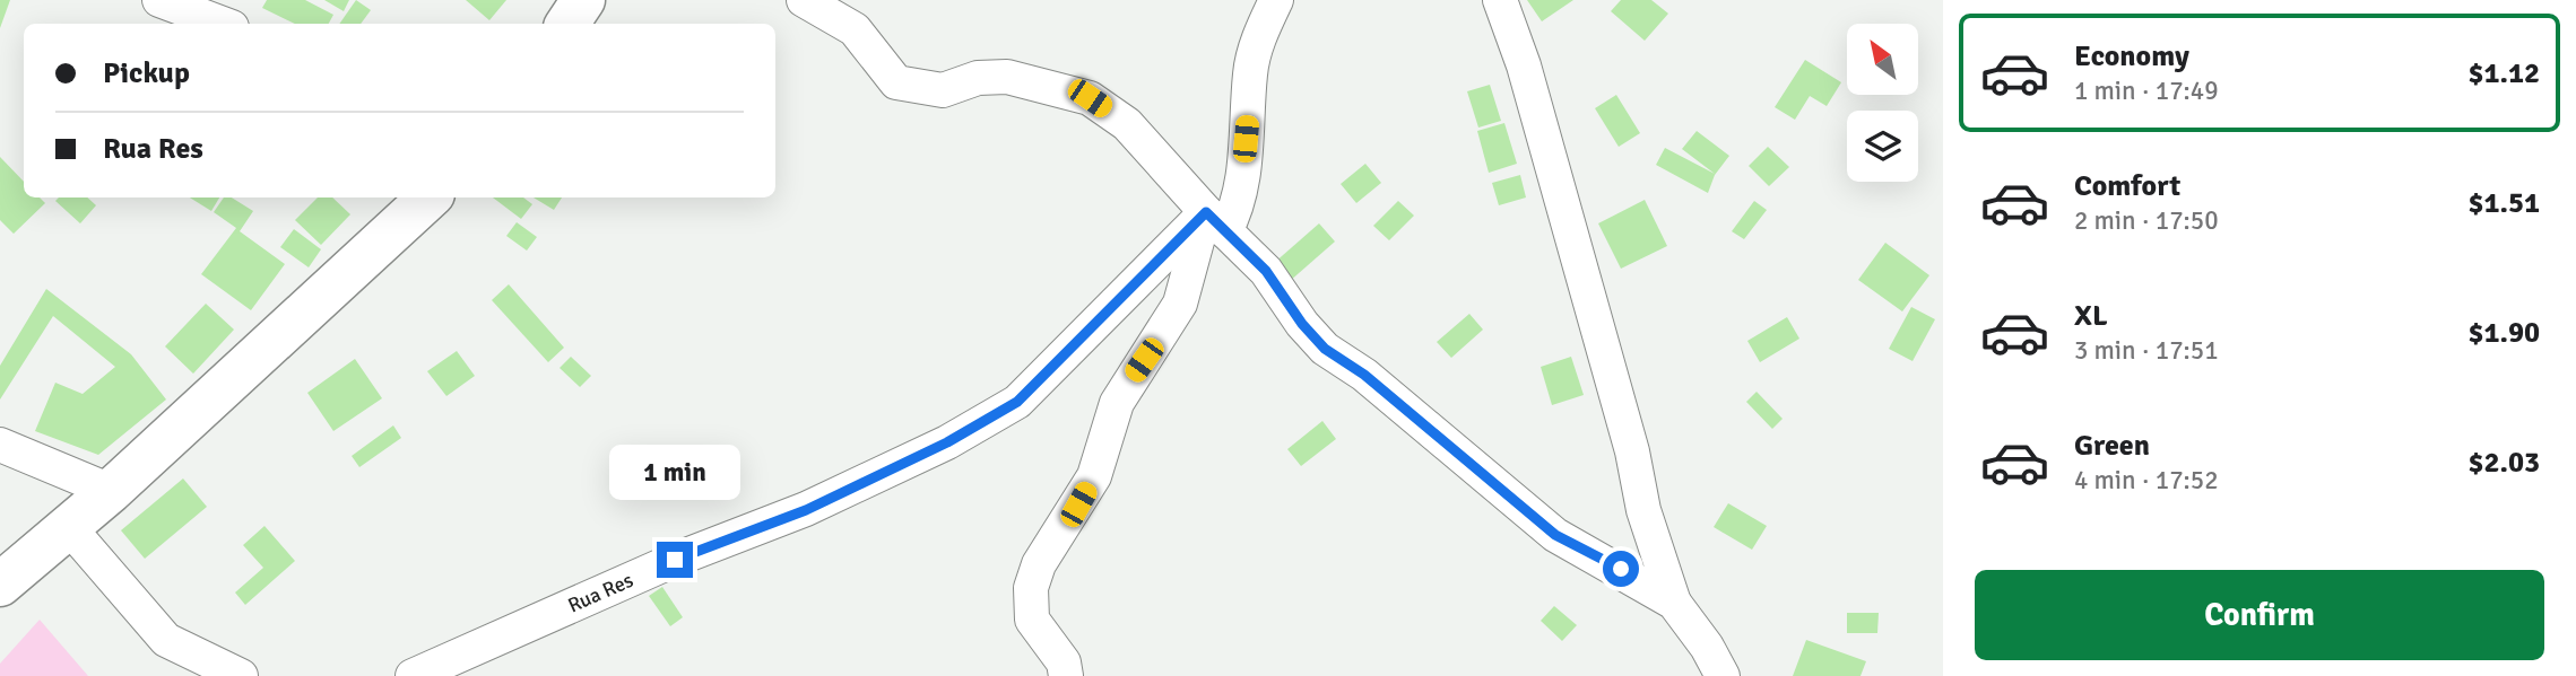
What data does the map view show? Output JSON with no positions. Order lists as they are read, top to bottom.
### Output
{
  "streets": {
    "street": ["Rua Res"]
  },
  "north": "top left",
  "page": {
    "list": [
      {
        "name": "Economy",
        "note": "1 min · 17:49",
        "value": "$1.12"
      },
      {
        "name": "Comfort",
        "note": "2 min · 17:50",
        "value": "$1.51"
      },
      {
        "name": "XL",
        "note": "3 min · 17:51",
        "value": "$1.90"
      },
      {
        "name": "Green",
        "note": "4 min · 17:52",
        "value": "$2.03"
      }
    ],
    "banner": ["Pickup", "Rua Res"],
    "bubble": "1 min",
    "buttons": "Confirm"
  }
}
